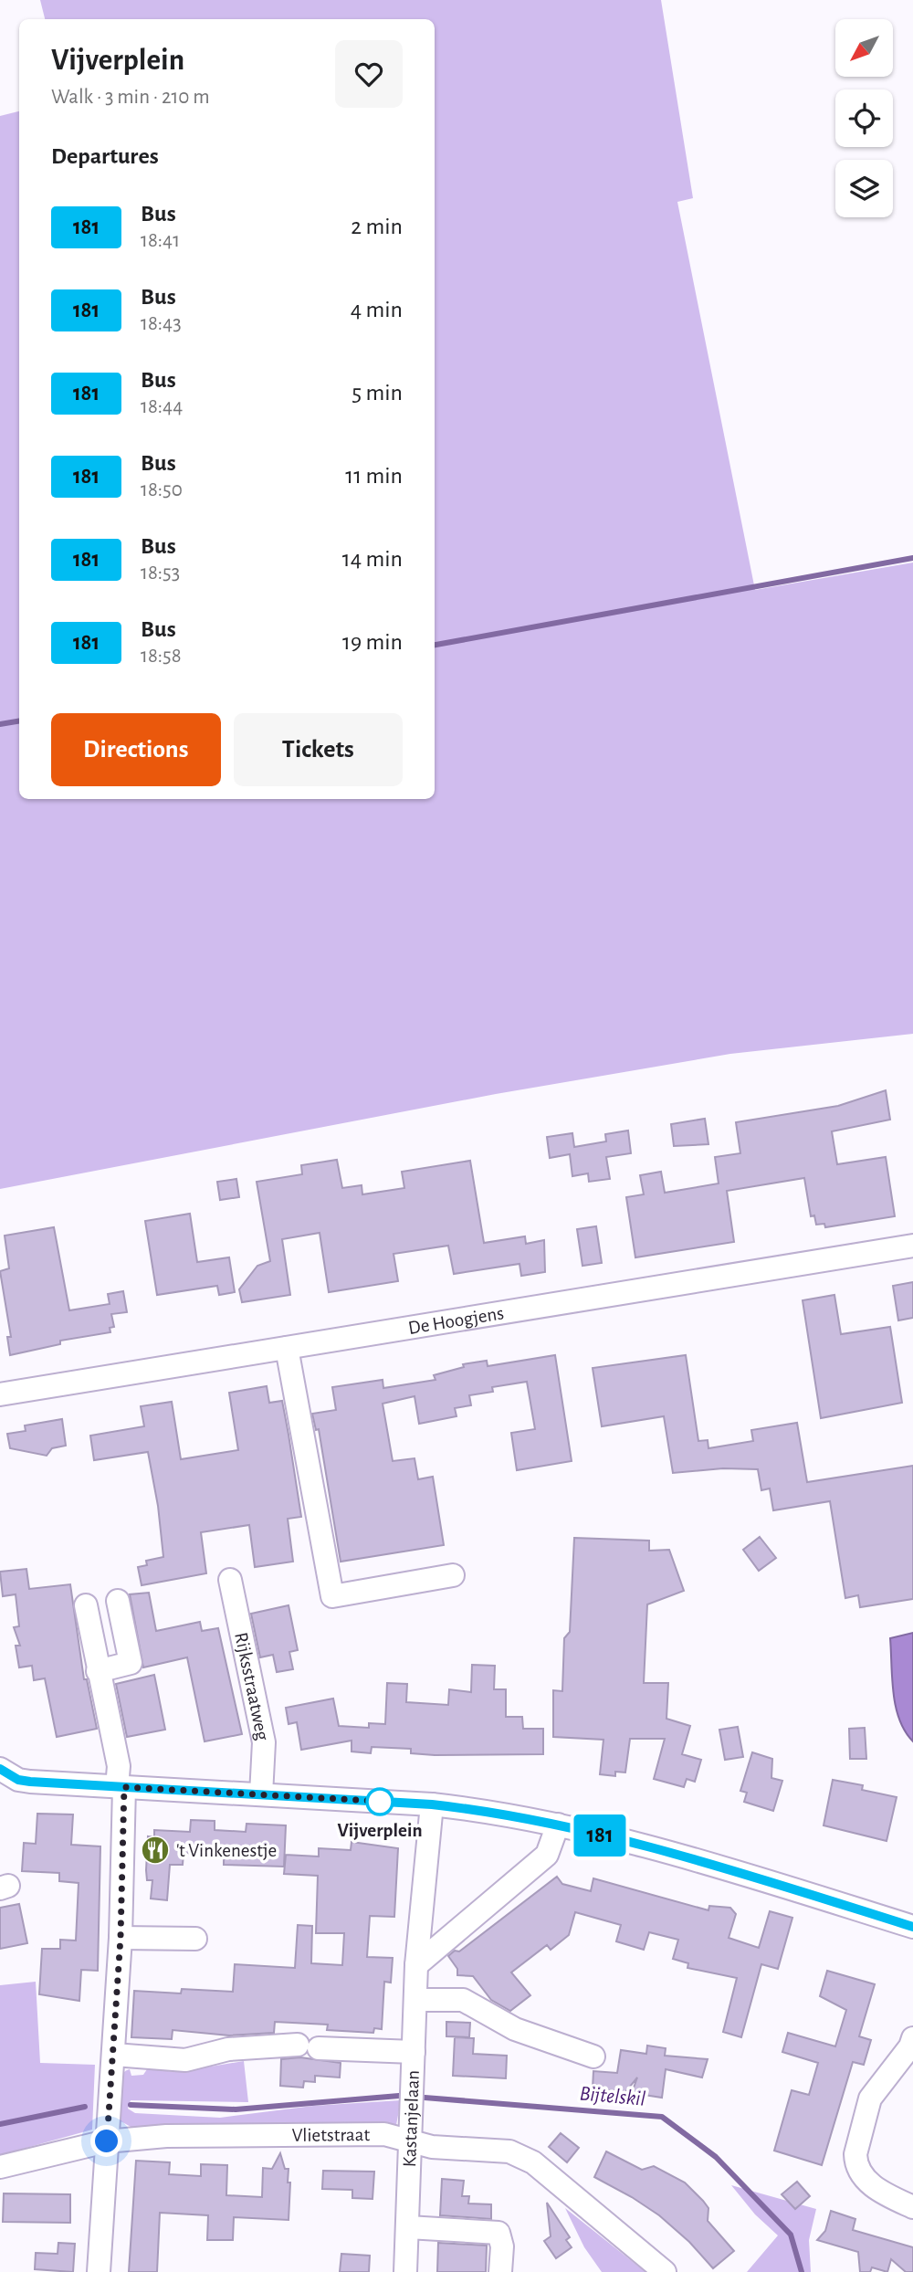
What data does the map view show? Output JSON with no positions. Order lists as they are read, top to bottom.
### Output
{
  "streets": {
    "street": [
      "De Hoogjens",
      "Rijksstraatweg",
      "Kastanjelaan",
      "Vlietstraat"
    ]
  },
  "crossings": [
    ["Kastanjelaan", "Vlietstraat"]
  ],
  "water": ["Bijtelskil"],
  "places": {
    "other": ["Vijverplein"],
    "restaurant": ["'t Vinkenestje"]
  },
  "lines": ["bus line 181"],
  "north": "bottom left",
  "page": {
    "on_map": "181",
    "heading": [
      ["Vijverplein", "Walk · 3 min · 210 m"],
      "Departures"
    ],
    "list": [
      {
        "mark": "181",
        "name": "Bus",
        "note": "18:41",
        "value": "2 min"
      },
      {
        "mark": "181",
        "name": "Bus",
        "note": "18:43",
        "value": "4 min"
      },
      {
        "mark": "181",
        "name": "Bus",
        "note": "18:44",
        "value": "5 min"
      },
      {
        "mark": "181",
        "name": "Bus",
        "note": "18:50",
        "value": "11 min"
      },
      {
        "mark": "181",
        "name": "Bus",
        "note": "18:53",
        "value": "14 min"
      },
      {
        "mark": "181",
        "name": "Bus",
        "note": "18:58",
        "value": "19 min"
      }
    ],
    "buttons": ["Directions", "Tickets"]
  }
}
